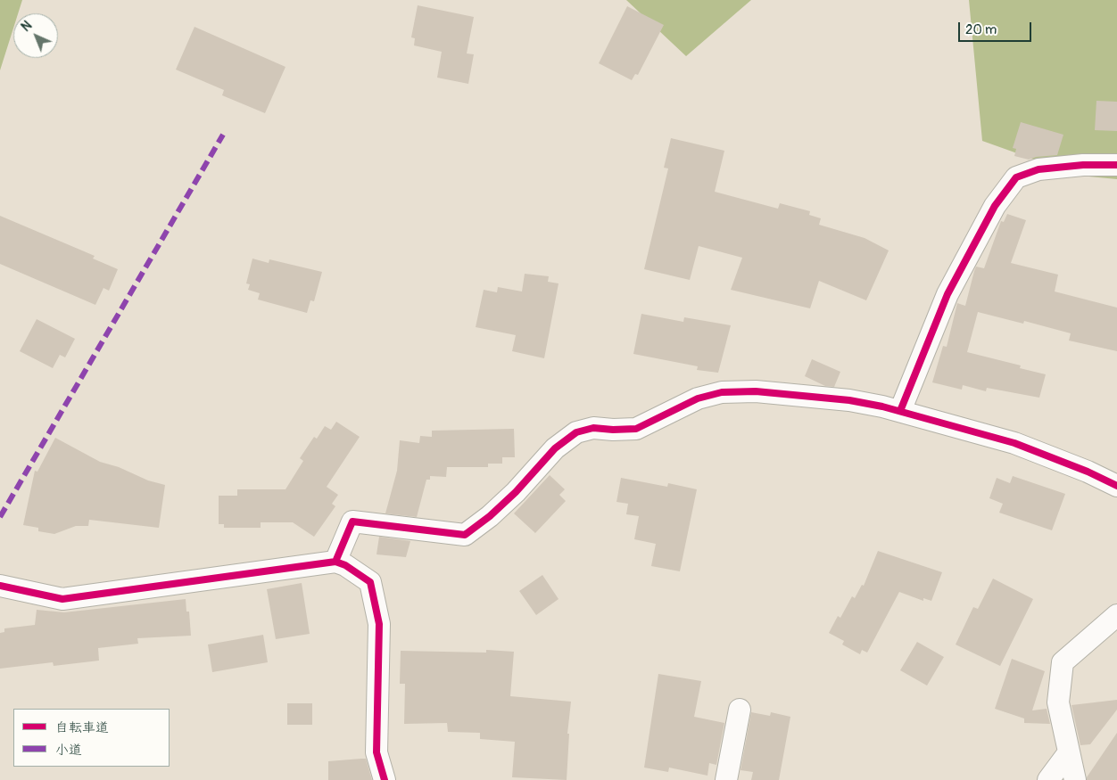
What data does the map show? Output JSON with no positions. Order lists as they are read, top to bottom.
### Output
{
  "legend": ["自転車道", "小道"],
  "scale_bar": "20 m",
  "north": "top left"
}
